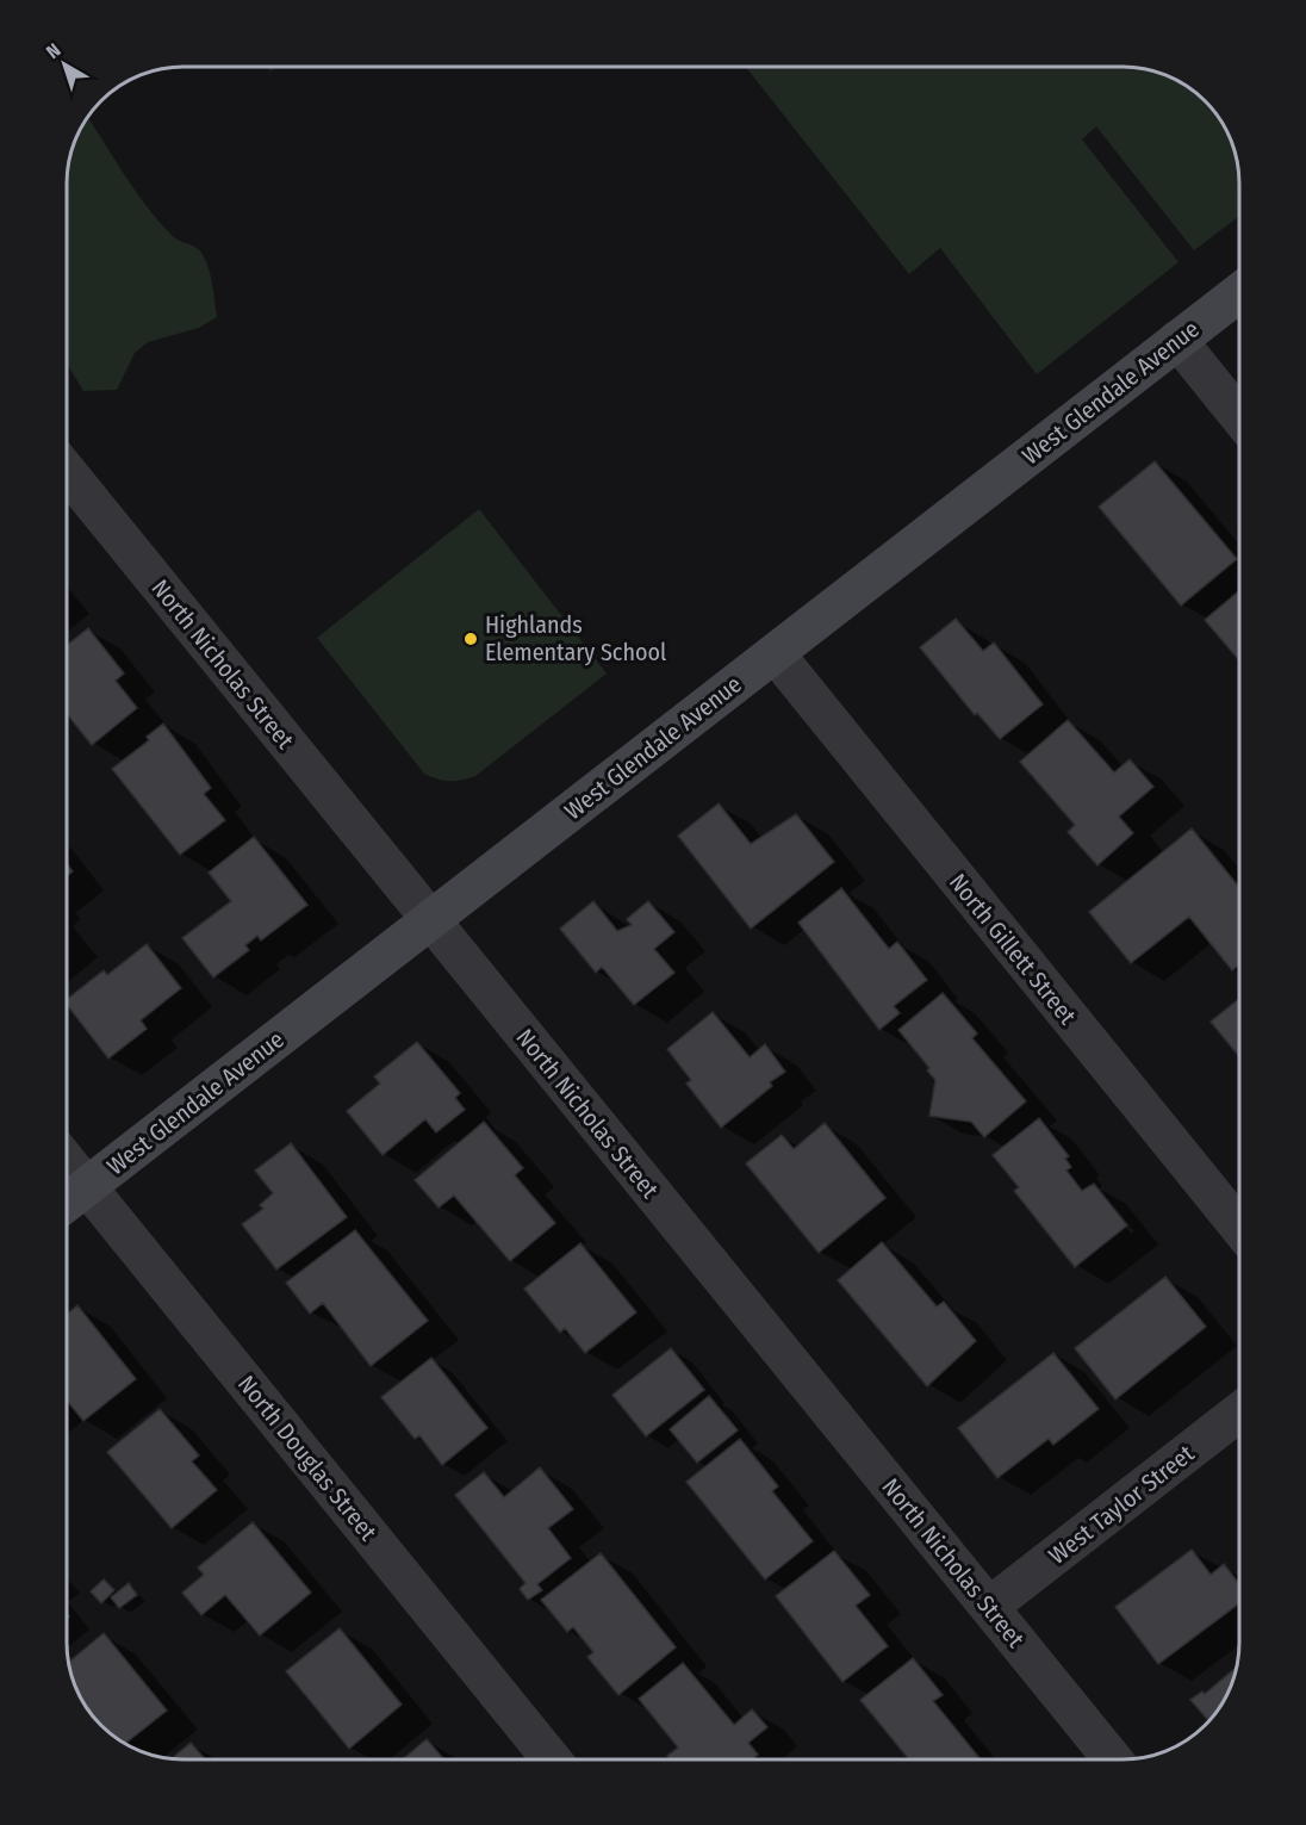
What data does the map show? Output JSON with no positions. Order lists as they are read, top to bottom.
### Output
{
  "streets": {
    "street": [
      "West Glendale Avenue",
      "North Nicholas Street",
      "North Gillett Street",
      "North Douglas Street",
      "West Taylor Street"
    ]
  },
  "crossings": [
    ["West Glendale Avenue", "North Nicholas Street"],
    ["West Glendale Avenue", "North Gillett Street"],
    ["West Glendale Avenue", "North Douglas Street"],
    ["North Nicholas Street", "West Taylor Street"]
  ],
  "places": ["Highlands Elementary School"],
  "north": "top left"
}
